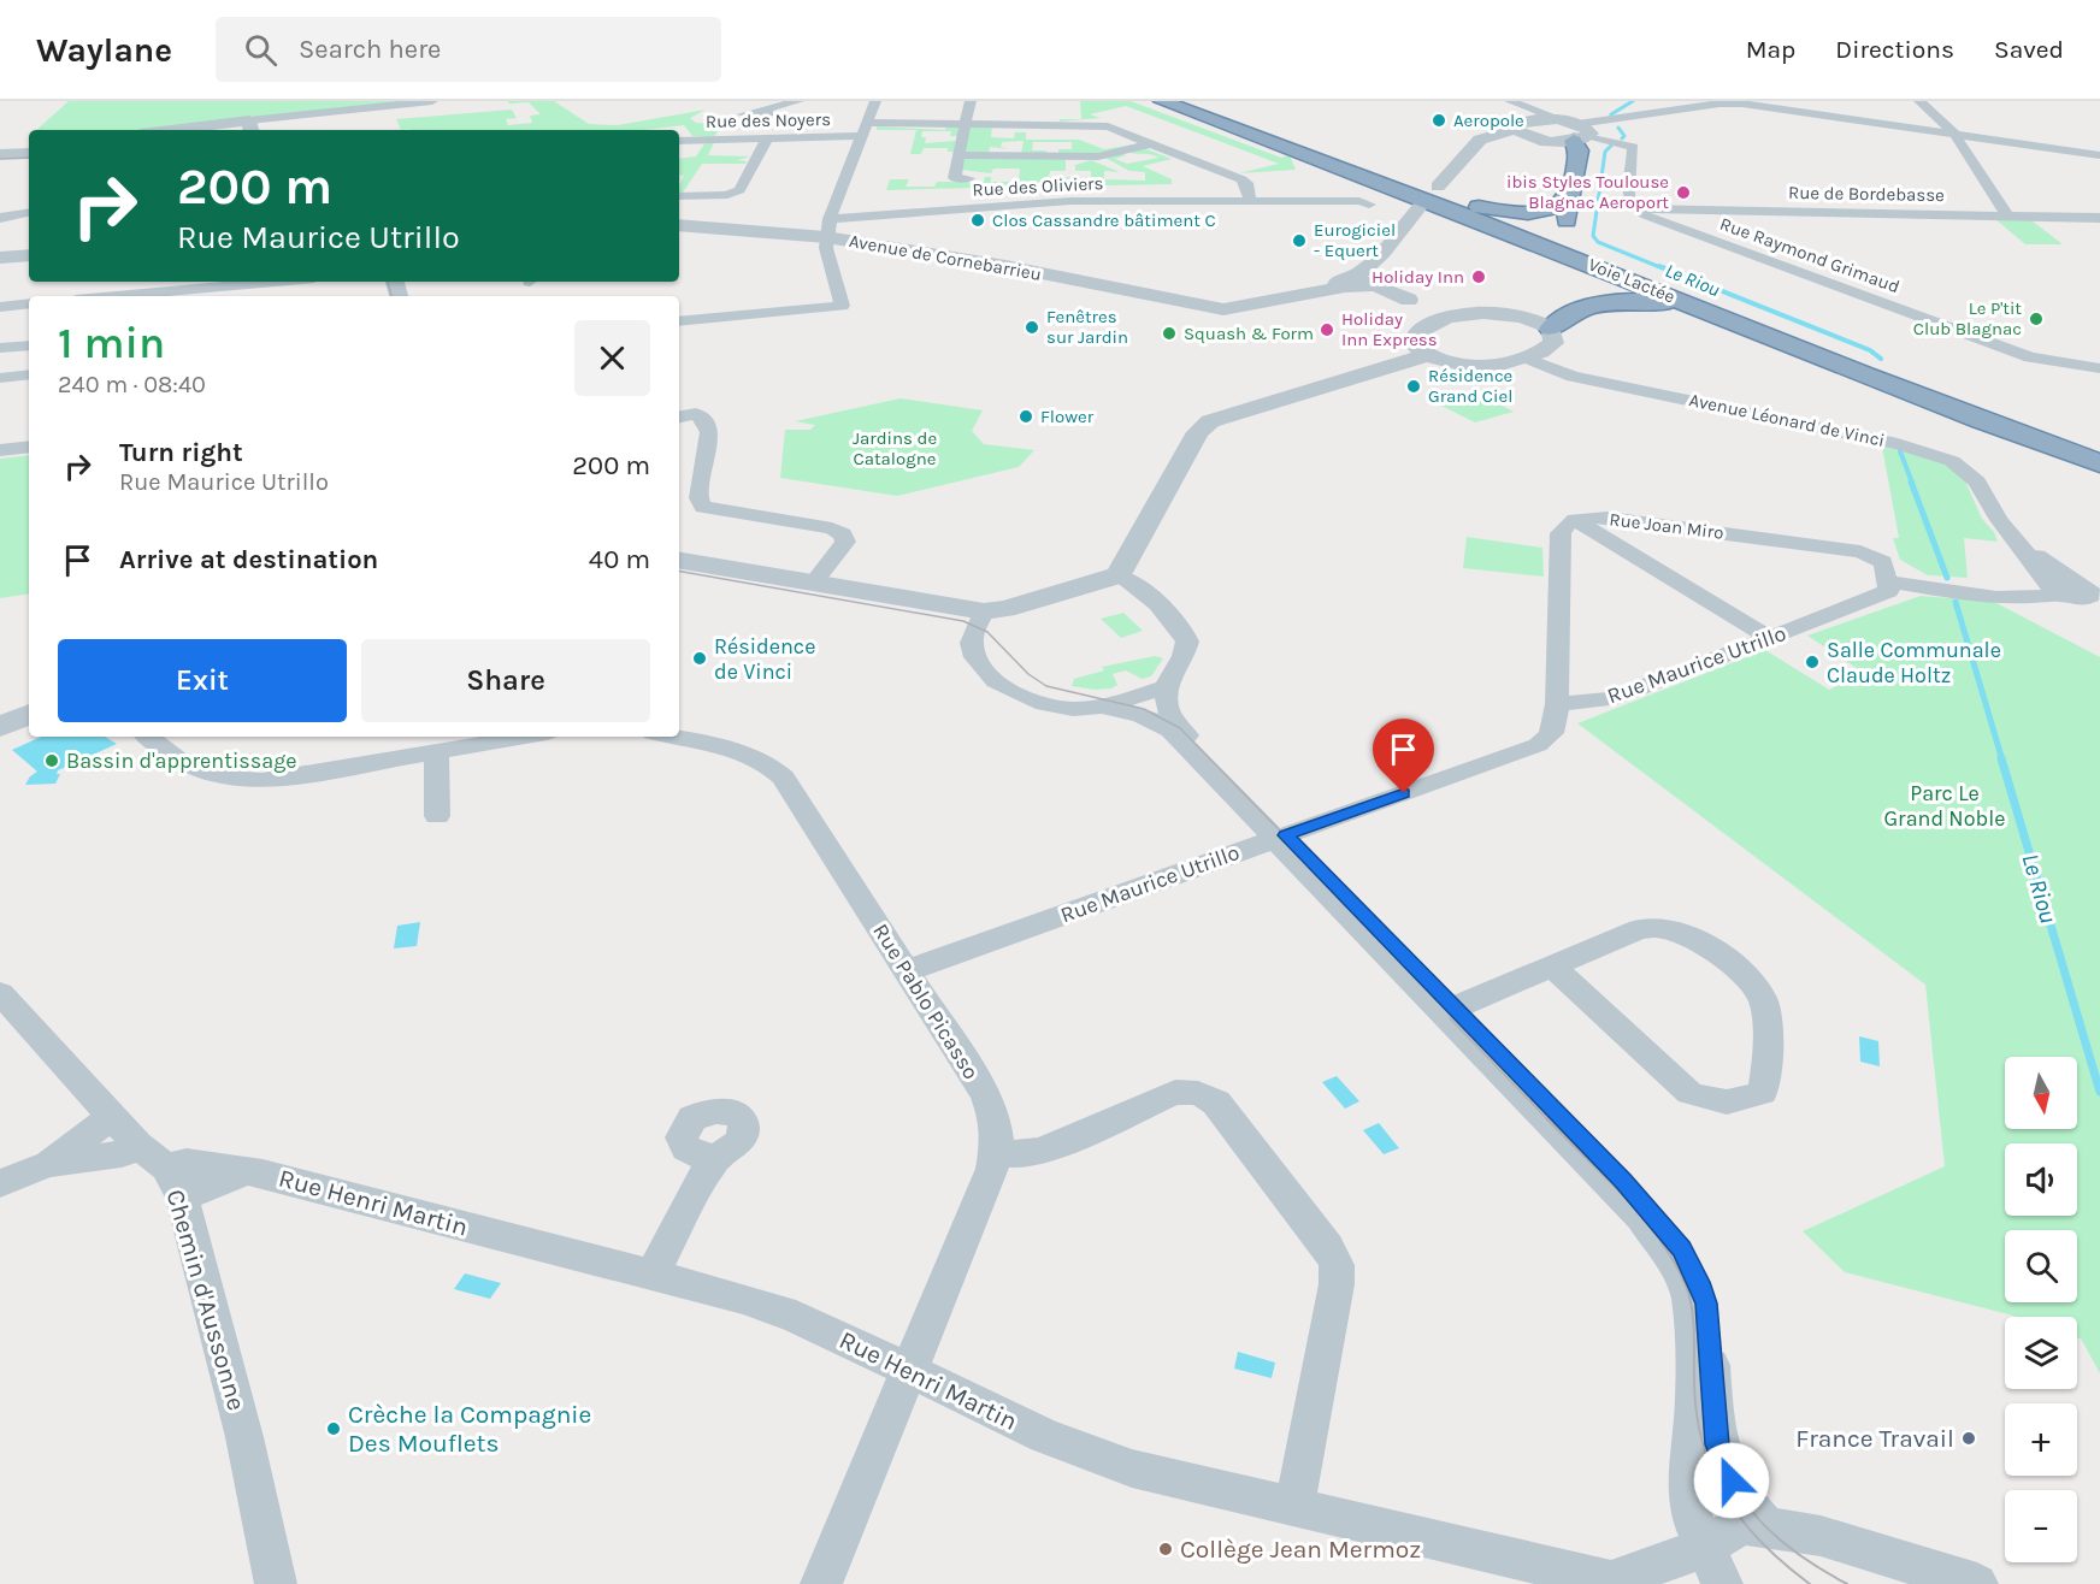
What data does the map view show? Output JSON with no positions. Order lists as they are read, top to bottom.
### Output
{
  "streets": {
    "highway": ["Voie Lactée"],
    "street": [
      "Rue des Noyers",
      "Rue des Oliviers",
      "Rue de Bordebasse",
      "Rue Raymond Grimaud",
      "Avenue de Cornebarrieu",
      "Avenue Léonard de Vinci",
      "Rue Joan Miro",
      "Rue Maurice Utrillo",
      "Rue Pablo Picasso",
      "Rue Henri Martin",
      "Chemin d'Aussonne"
    ]
  },
  "crossings": [
    ["Rue des Noyers", "Rue des Oliviers"],
    ["Rue des Oliviers", "Avenue de Cornebarrieu"],
    ["Rue de Bordebasse", "Rue Raymond Grimaud"],
    ["Rue Joan Miro", "Rue Maurice Utrillo"],
    ["Rue Maurice Utrillo", "Rue Pablo Picasso"],
    ["Rue Pablo Picasso", "Rue Henri Martin"],
    ["Rue Henri Martin", "Chemin d'Aussonne"]
  ],
  "water": ["Le Riou"],
  "parks": ["Jardins de Catalogne", "Parc Le Grand Noble"],
  "places": [
    "Aeropole",
    "ibis Styles Toulouse Blagnac Aeroport",
    "Clos Cassandre bâtiment C",
    "Eurogiciel - Equert",
    "Holiday Inn",
    "Le P'tit Club Blagnac",
    "Fenêtres sur Jardin",
    "Holiday Inn Express",
    "Squash & Form",
    "Résidence Grand Ciel",
    "Flower",
    "Résidence de Vinci",
    "Salle Communale Claude Holtz",
    "Bassin d'apprentissage",
    "Crèche la Compagnie Des Mouflets",
    "France Travail",
    "Collège Jean Mermoz"
  ],
  "north": "bottom",
  "page": {
    "header": "Waylane",
    "search": "Search here",
    "nav": ["Map", "Directions", "Saved"],
    "turn": ["200 m", "Rue Maurice Utrillo"],
    "heading": ["1 min", "240 m · 08:40"],
    "list": [
      {
        "name": "Turn right",
        "note": "Rue Maurice Utrillo",
        "value": "200 m"
      },
      {
        "name": "Arrive at destination",
        "value": "40 m"
      }
    ],
    "buttons": ["Exit", "Share"],
    "map_buttons": ["+", "−"]
  }
}
